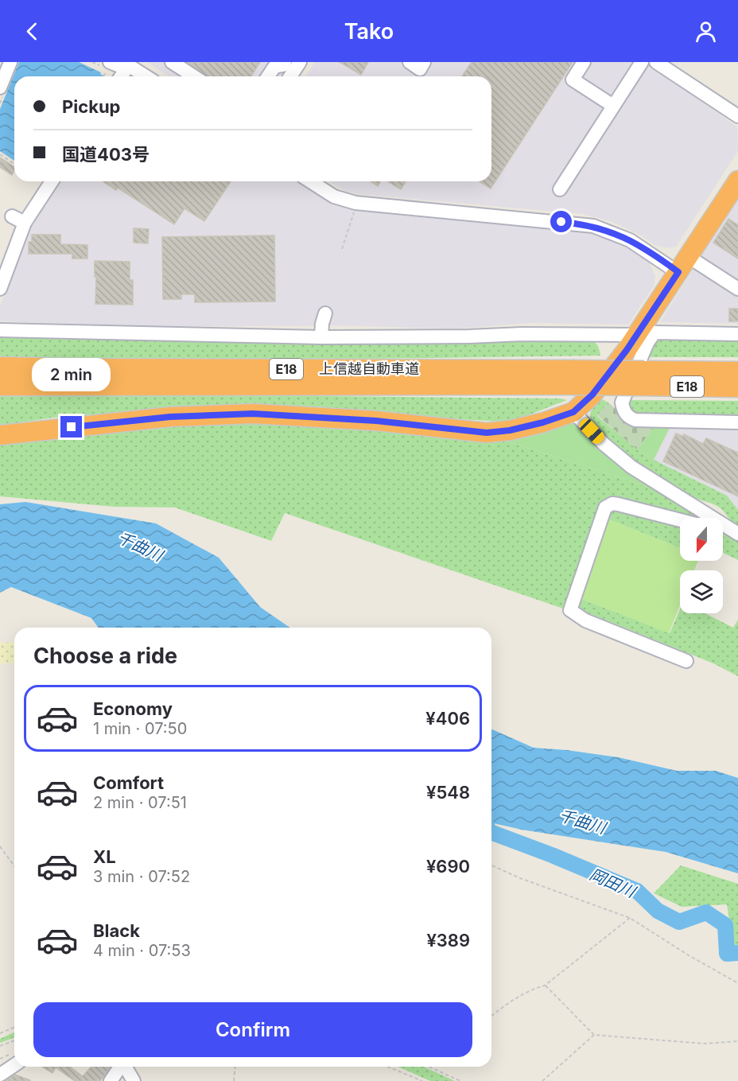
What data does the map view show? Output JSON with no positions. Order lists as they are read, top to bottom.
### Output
{
  "streets": {
    "highway": ["E18", "上信越自動車道"]
  },
  "water": ["千曲川", "岡田川"],
  "north": "bottom",
  "page": {
    "header": "Tako",
    "banner": ["Pickup", "国道403号"],
    "bubble": "2 min",
    "heading": "Choose a ride",
    "list": [
      {
        "name": "Economy",
        "note": "1 min · 07:50",
        "value": "¥406"
      },
      {
        "name": "Comfort",
        "note": "2 min · 07:51",
        "value": "¥548"
      },
      {
        "name": "XL",
        "note": "3 min · 07:52",
        "value": "¥690"
      },
      {
        "name": "Black",
        "note": "4 min · 07:53",
        "value": "¥389"
      }
    ],
    "buttons": "Confirm"
  }
}
